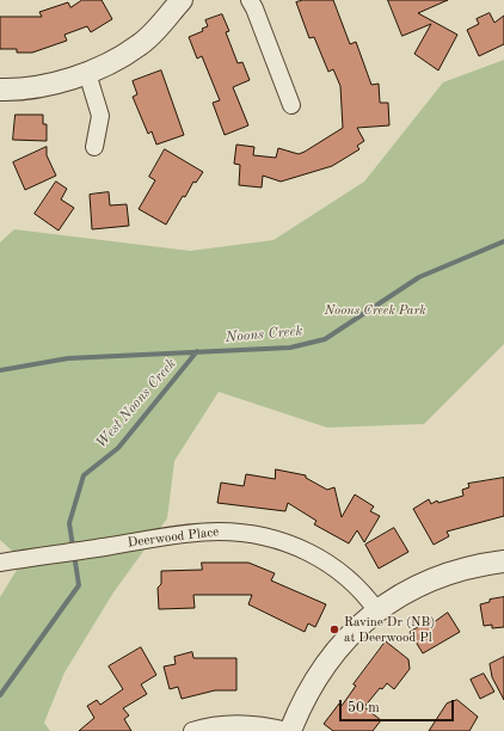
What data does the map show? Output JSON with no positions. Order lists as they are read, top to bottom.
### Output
{
  "streets": {
    "street": ["Deerwood Place"]
  },
  "water": ["Noons Creek", "West Noons Creek"],
  "parks": ["Noons Creek Park"],
  "places": ["Ravine Dr (NB) at Deerwood Pl"],
  "scale_bar": "50 m"
}
